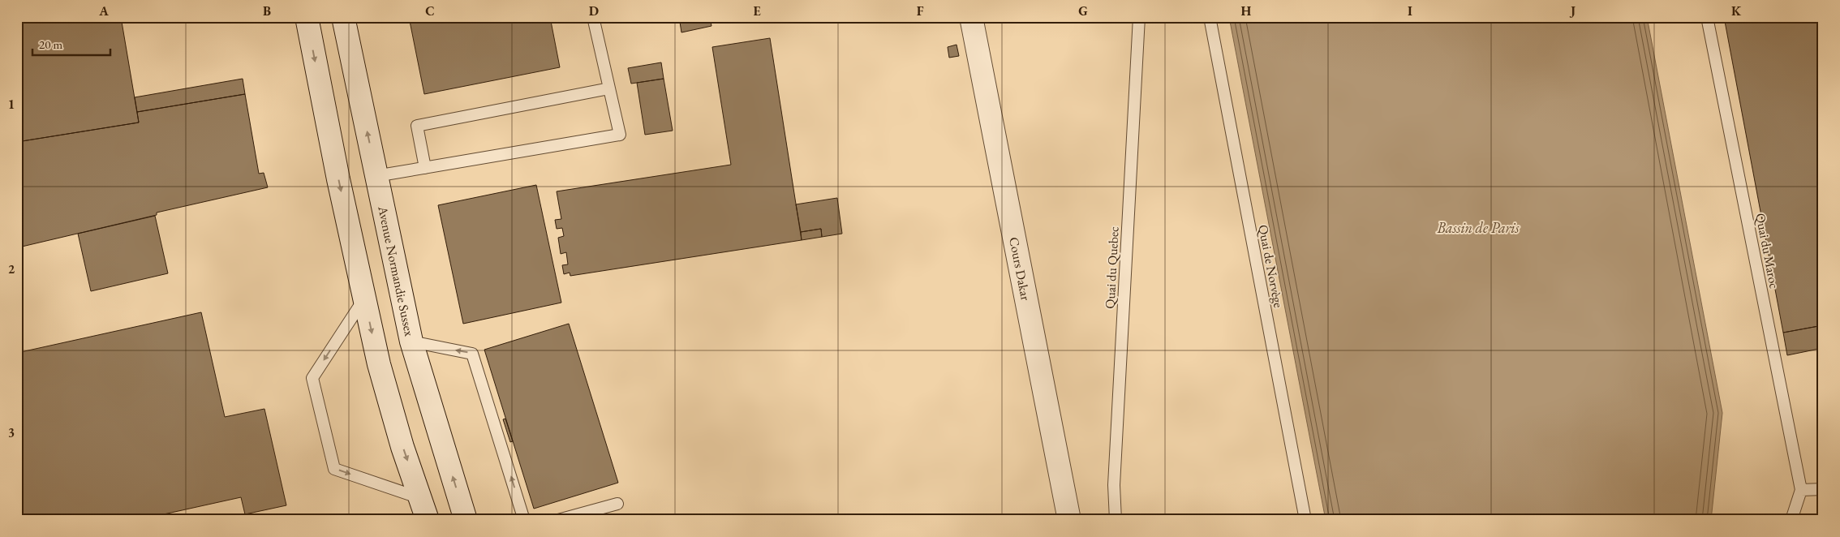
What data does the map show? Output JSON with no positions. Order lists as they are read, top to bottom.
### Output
{
  "streets": {
    "main road": ["Cours Dakar", "Avenue Normandie Sussex"],
    "lane": ["Quai du Maroc", "Quai de Norvège", "Quai du Quebec"]
  },
  "water": ["Bassin de Paris"],
  "scale_bar": "20 m",
  "grid": {
    "columns": [
      "A",
      "B",
      "C",
      "D",
      "E",
      "F",
      "G",
      "H",
      "I",
      "J",
      "K"
    ],
    "rows": ["1", "2", "3"]
  }
}
